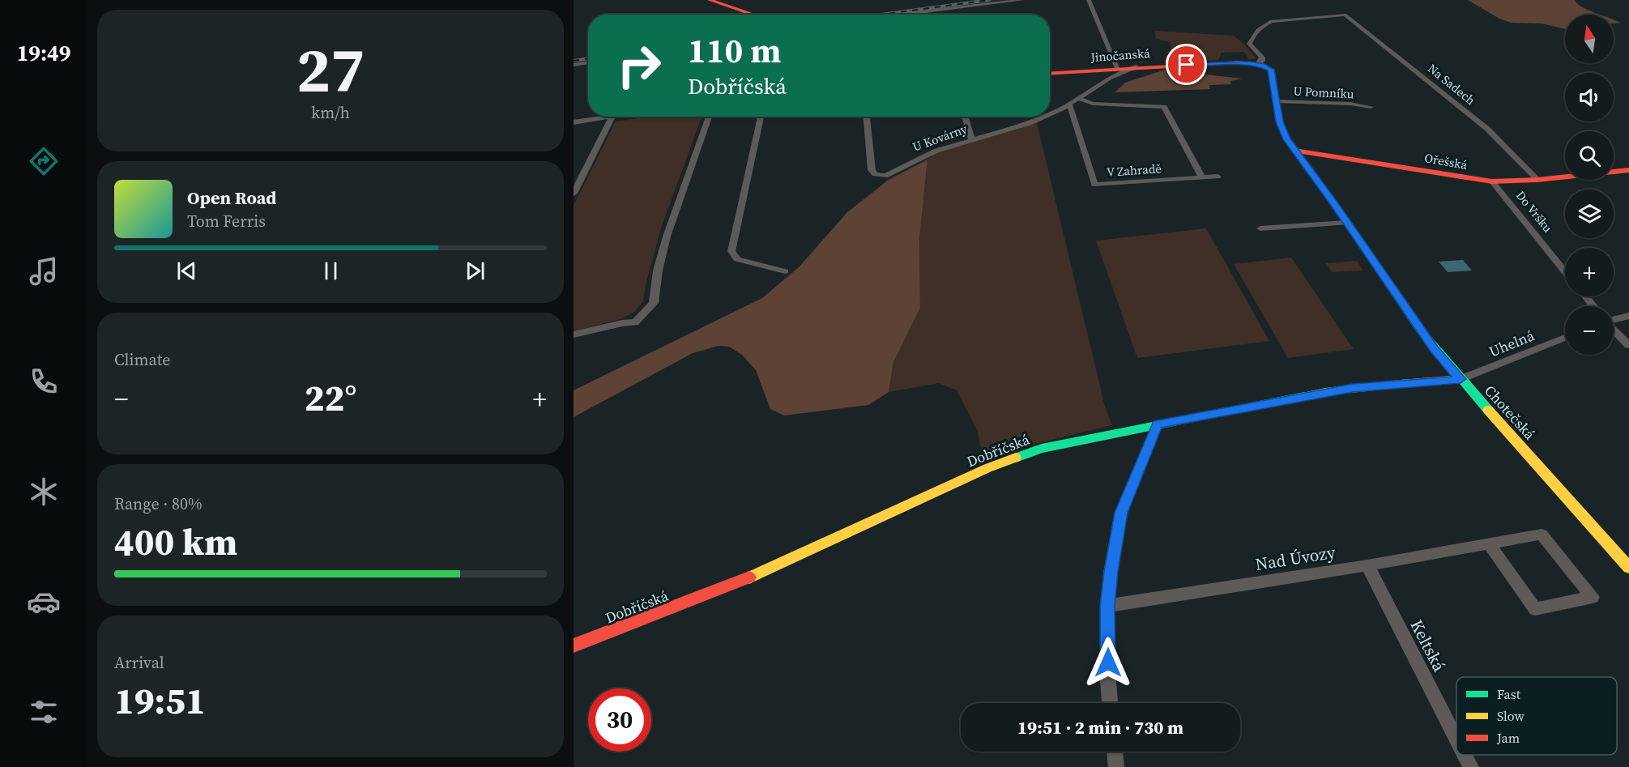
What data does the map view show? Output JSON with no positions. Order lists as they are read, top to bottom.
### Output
{
  "streets": {
    "street": [
      "Jinočanská",
      "Na Sadech",
      "U Pomníku",
      "U Kovárny",
      "Ořešská",
      "V Zahradě",
      "Do Vršku",
      "Uhelná",
      "Chotečská",
      "Dobříčská",
      "Nad Úvozy",
      "Keltská"
    ]
  },
  "crossings": [
    ["Jinočanská", "Na Sadech"],
    ["Jinočanská", "U Kovárny"],
    ["Jinočanská", "Chotečská"],
    ["Na Sadech", "Ořešská"],
    ["Na Sadech", "Chotečská"],
    ["U Pomníku", "Chotečská"],
    ["U Kovárny", "V Zahradě"],
    ["Ořešská", "Do Vršku"],
    ["Ořešská", "Chotečská"],
    ["Uhelná", "Chotečská"],
    ["Uhelná", "Dobříčská"],
    ["Chotečská", "Dobříčská"],
    ["Nad Úvozy", "Keltská"]
  ],
  "legend": ["Fast", "Slow", "Jam"],
  "north": "top",
  "page": {
    "tabs": "19:49",
    "tile": [
      ["27", "km/h"],
      "Climate",
      ["Range · 80%", "400 km"],
      ["Arrival", "19:51"]
    ],
    "map_buttons": ["+", "−"],
    "turn": ["110 m", "Dobříčská"],
    "song": ["Open Road", "Tom Ferris"],
    "heat": ["−", "22°", "+"],
    "limit": "30",
    "trip": "19:51 · 2 min · 730 m"
  }
}
